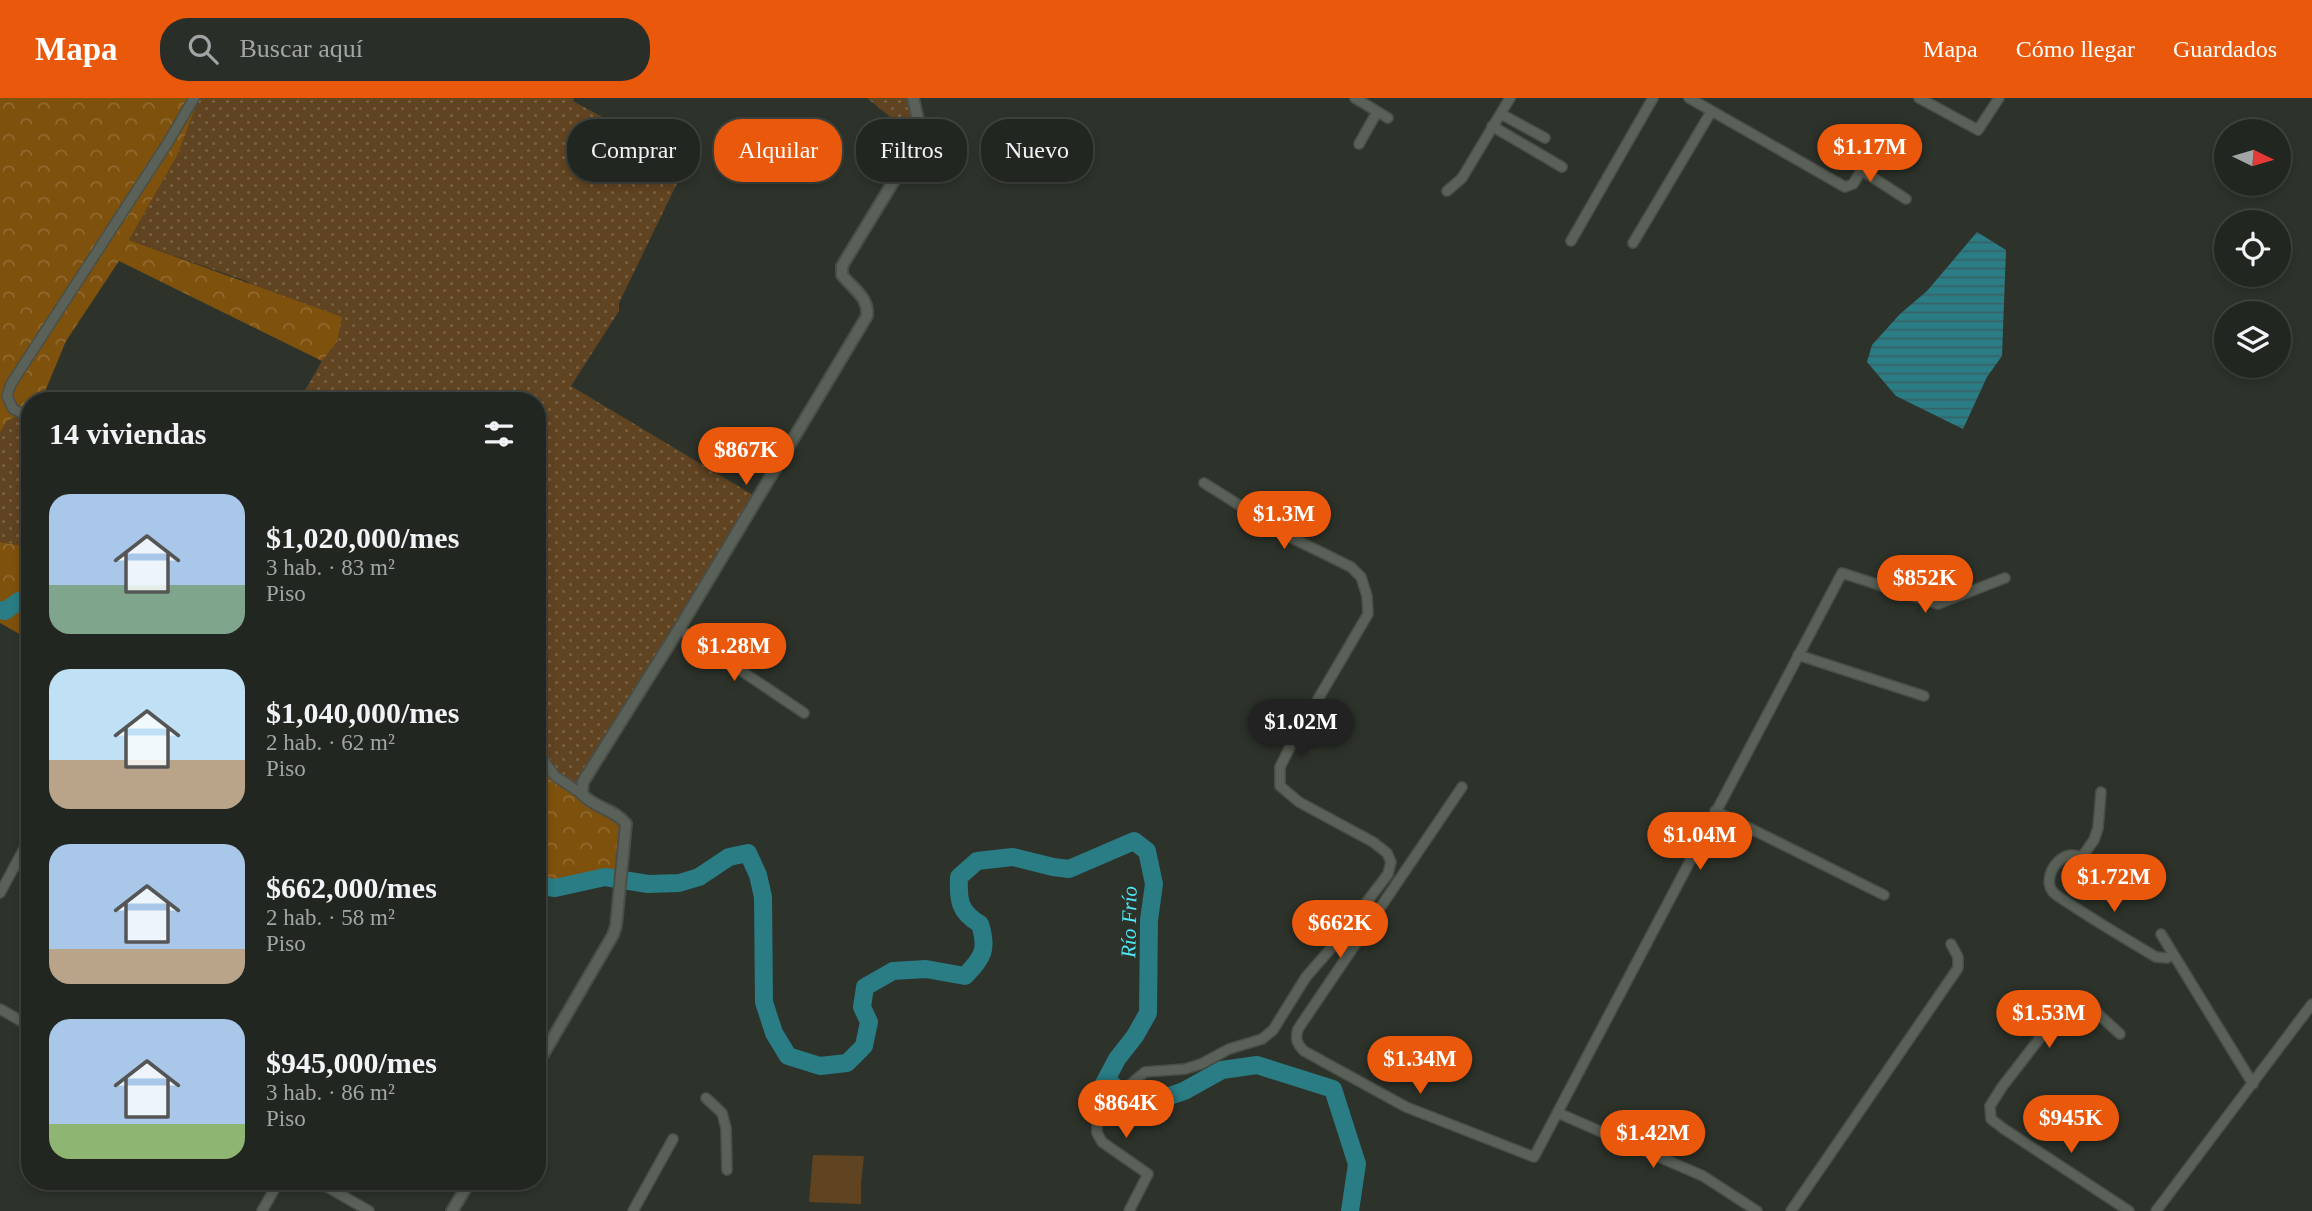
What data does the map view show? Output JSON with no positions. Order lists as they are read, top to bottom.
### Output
{
  "water": ["Río Frío"],
  "north": "right",
  "page": {
    "header": "Mapa",
    "search": "Buscar aquí",
    "nav": ["Mapa", "Cómo llegar", "Guardados"],
    "chip": [
      "Comprar",
      "Alquilar",
      "Filtros",
      "Nuevo"
    ],
    "price": [
      "$1.17M",
      "$867K",
      "$1.3M",
      "$852K",
      "$1.28M",
      "$1.02M",
      "$1.04M",
      "$1.72M",
      "$662K",
      "$1.53M",
      "$1.34M",
      "$864K",
      "$945K",
      "$1.42M"
    ],
    "heading": "14 viviendas",
    "list": [
      {
        "name": "$1,020,000/mes",
        "note": "3 hab. · 83 m² · Piso"
      },
      {
        "name": "$1,040,000/mes",
        "note": "2 hab. · 62 m² · Piso"
      },
      {
        "name": "$662,000/mes",
        "note": "2 hab. · 58 m² · Piso"
      },
      {
        "name": "$945,000/mes",
        "note": "3 hab. · 86 m² · Piso"
      }
    ]
  }
}
